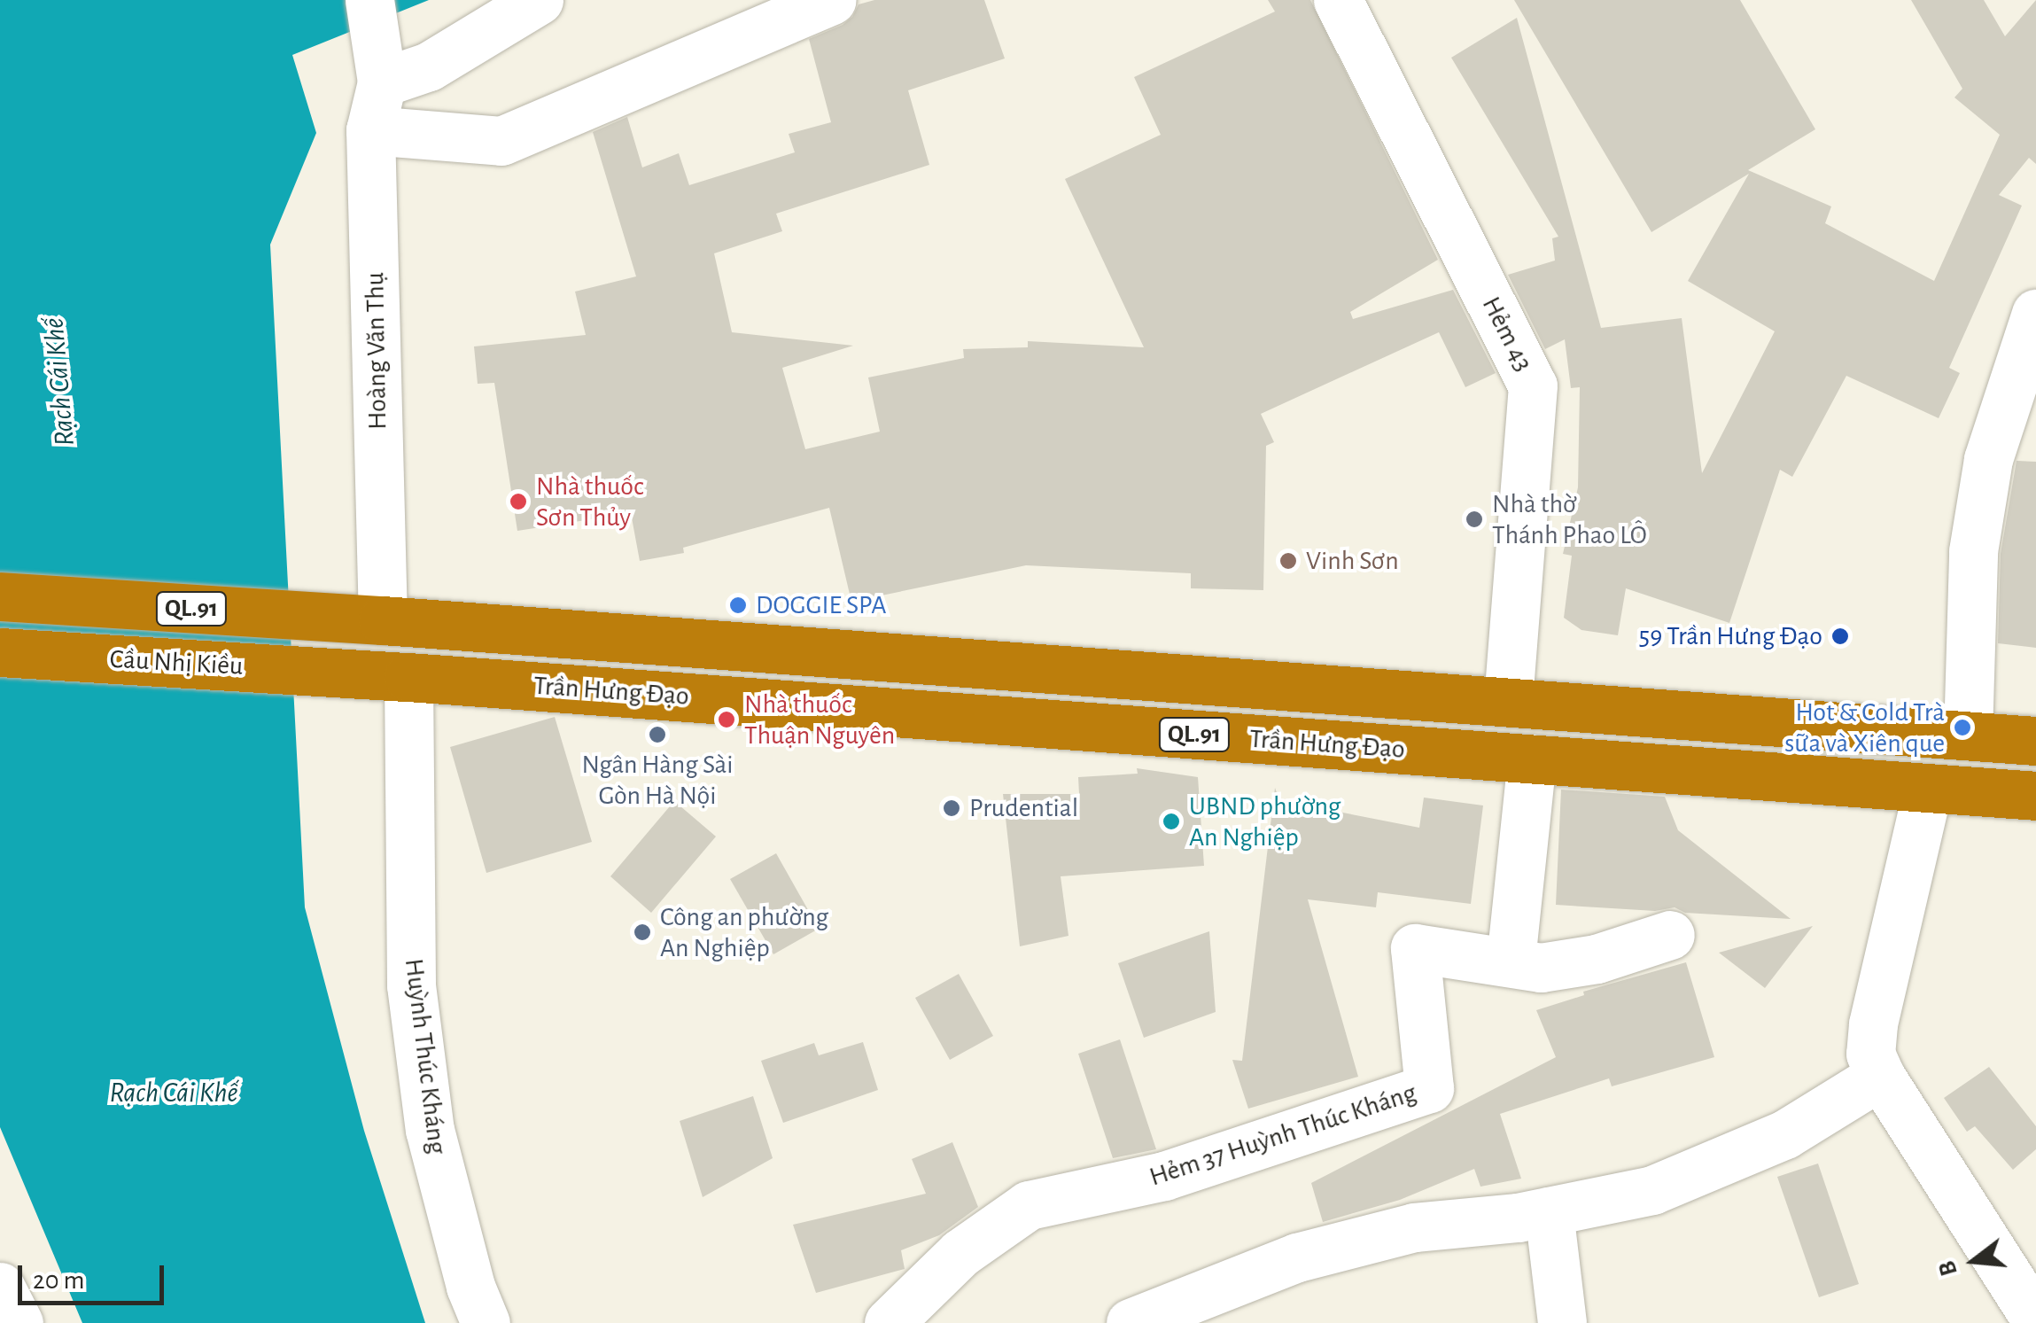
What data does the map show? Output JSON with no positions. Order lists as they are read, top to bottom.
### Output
{
  "streets": {
    "highway": ["QL.91", "Cầu Nhị Kiều", "Trần Hưng Đạo"],
    "street": [
      "Hẻm 43",
      "Hoàng Văn Thụ",
      "Huỳnh Thúc Kháng",
      "Hẻm 37 Huỳnh Thúc Kháng"
    ]
  },
  "crossings": [
    ["Hẻm 43", "Trần Hưng Đạo"],
    ["Hoàng Văn Thụ", "Cầu Nhị Kiều"],
    ["Hoàng Văn Thụ", "Trần Hưng Đạo"],
    ["Cầu Nhị Kiều", "Trần Hưng Đạo"],
    ["Trần Hưng Đạo", "Huỳnh Thúc Kháng"]
  ],
  "water": ["Rạch Cái Khế"],
  "places": [
    "Nhà thuốc Sơn Thủy",
    "Nhà thờ Thánh Phao LÔ",
    "Vinh Sơn",
    "DOGGIE SPA",
    "59 Trần Hưng Đạo",
    "Nhà thuốc Thuận Nguyên",
    "Hot & Cold Trà sữa và Xiên que",
    "Ngân Hàng Sài Gòn Hà Nội",
    "Prudential",
    "UBND phường An Nghiệp",
    "Công an phường An Nghiệp"
  ],
  "scale_bar": "20 m",
  "north": "left"
}
